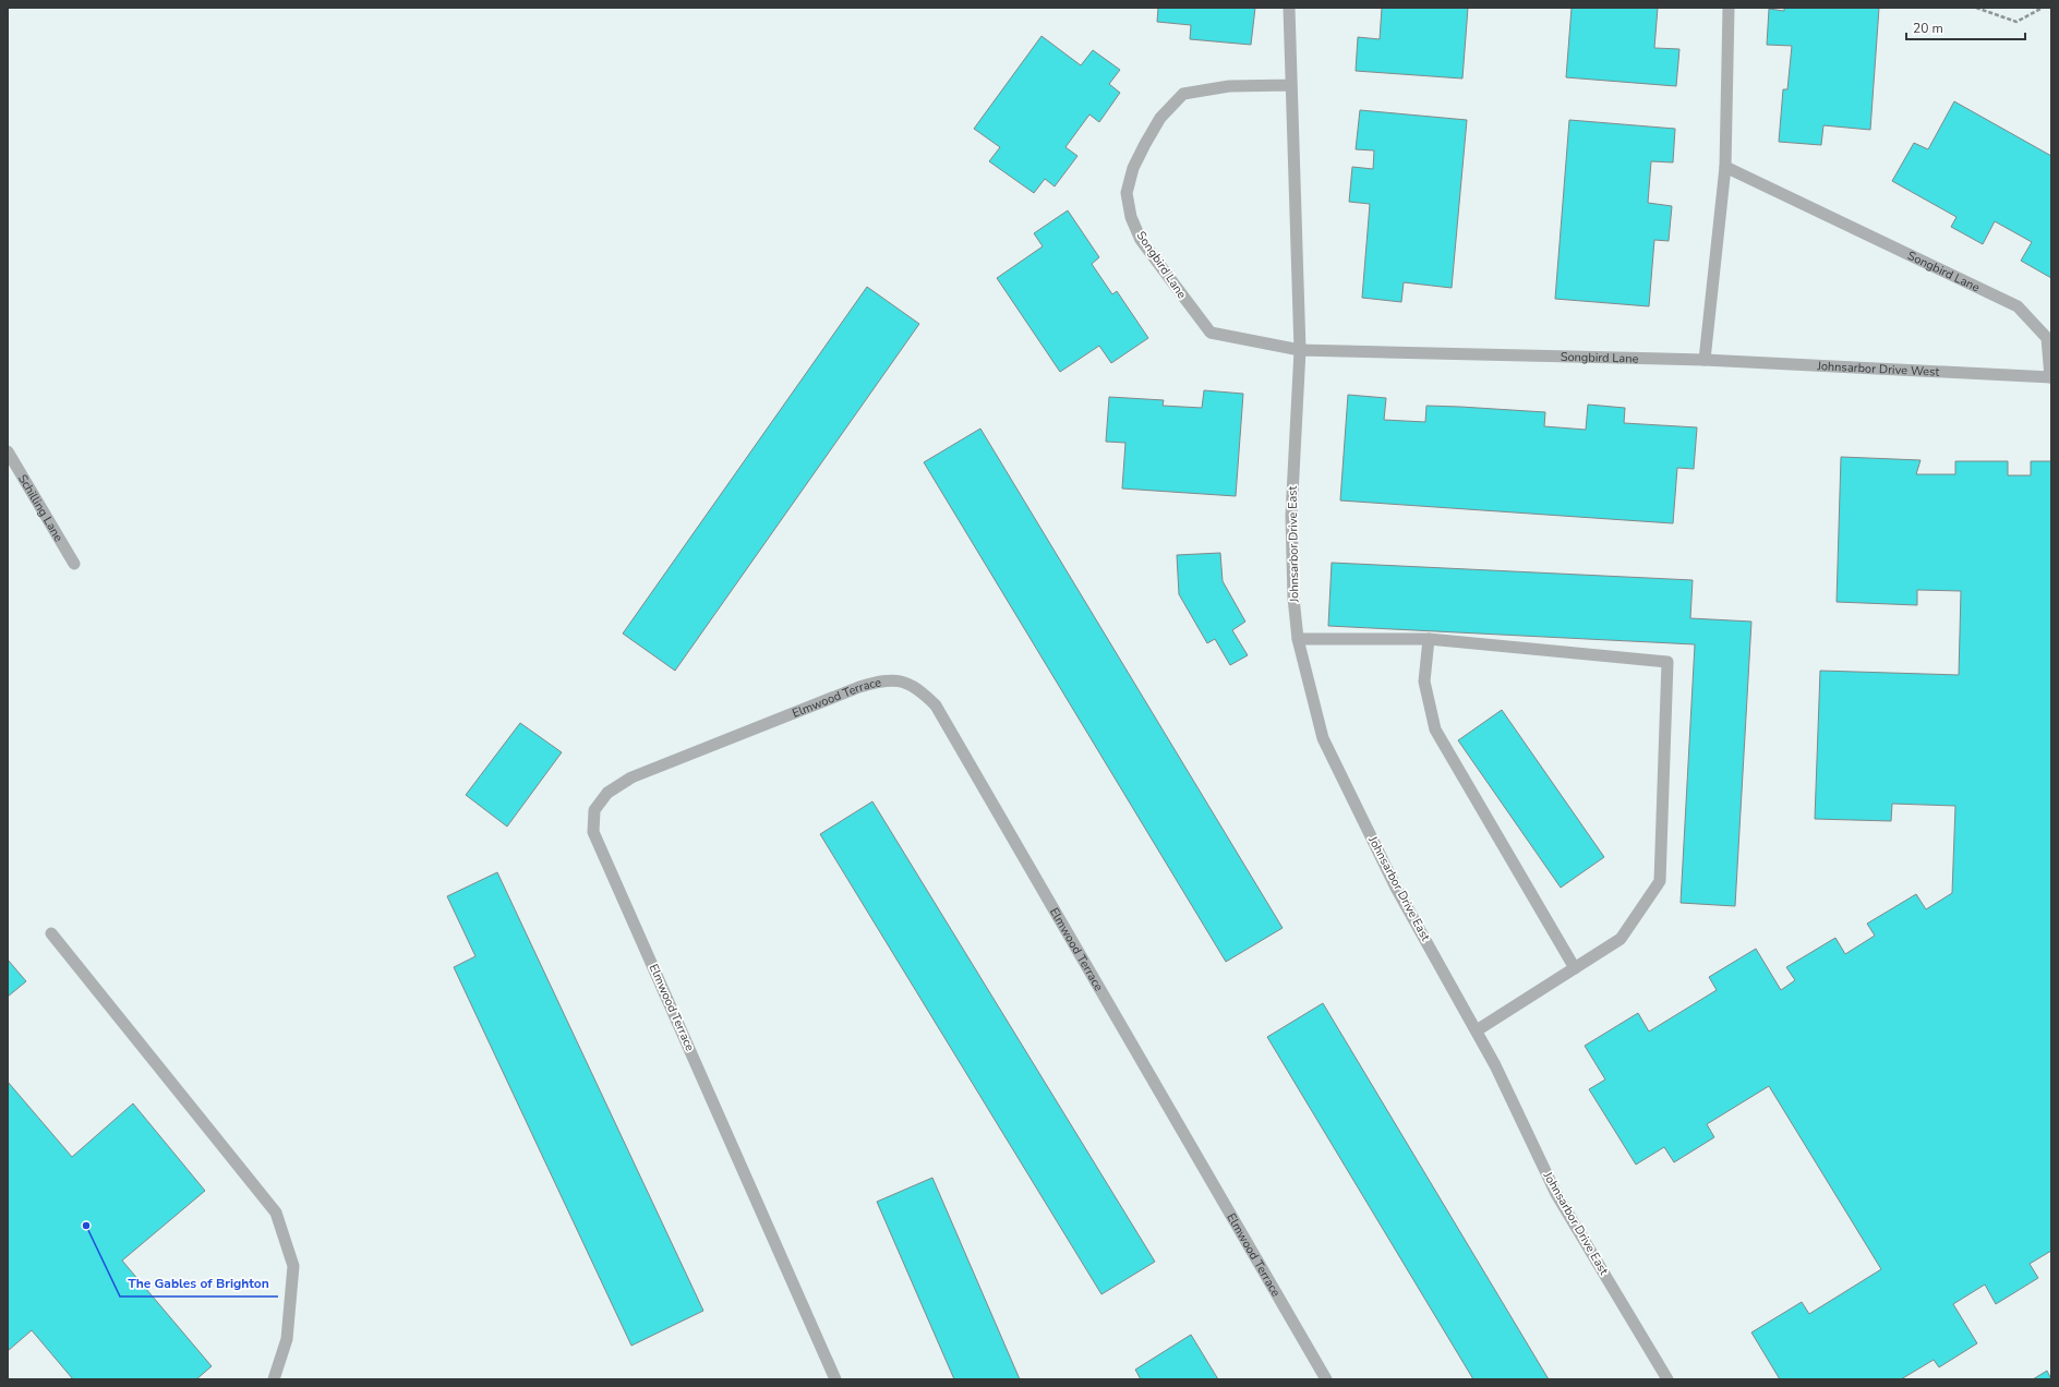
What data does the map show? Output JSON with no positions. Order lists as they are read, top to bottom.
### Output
{
  "streets": {
    "street": [
      "Songbird Lane",
      "Johnsarbor Drive West",
      "Schilling Lane",
      "Johnsarbor Drive East",
      "Elmwood Terrace"
    ]
  },
  "crossings": [
    ["Songbird Lane", "Johnsarbor Drive West"],
    ["Songbird Lane", "Johnsarbor Drive East"]
  ],
  "places": ["The Gables of Brighton"],
  "scale_bar": "20 m"
}
